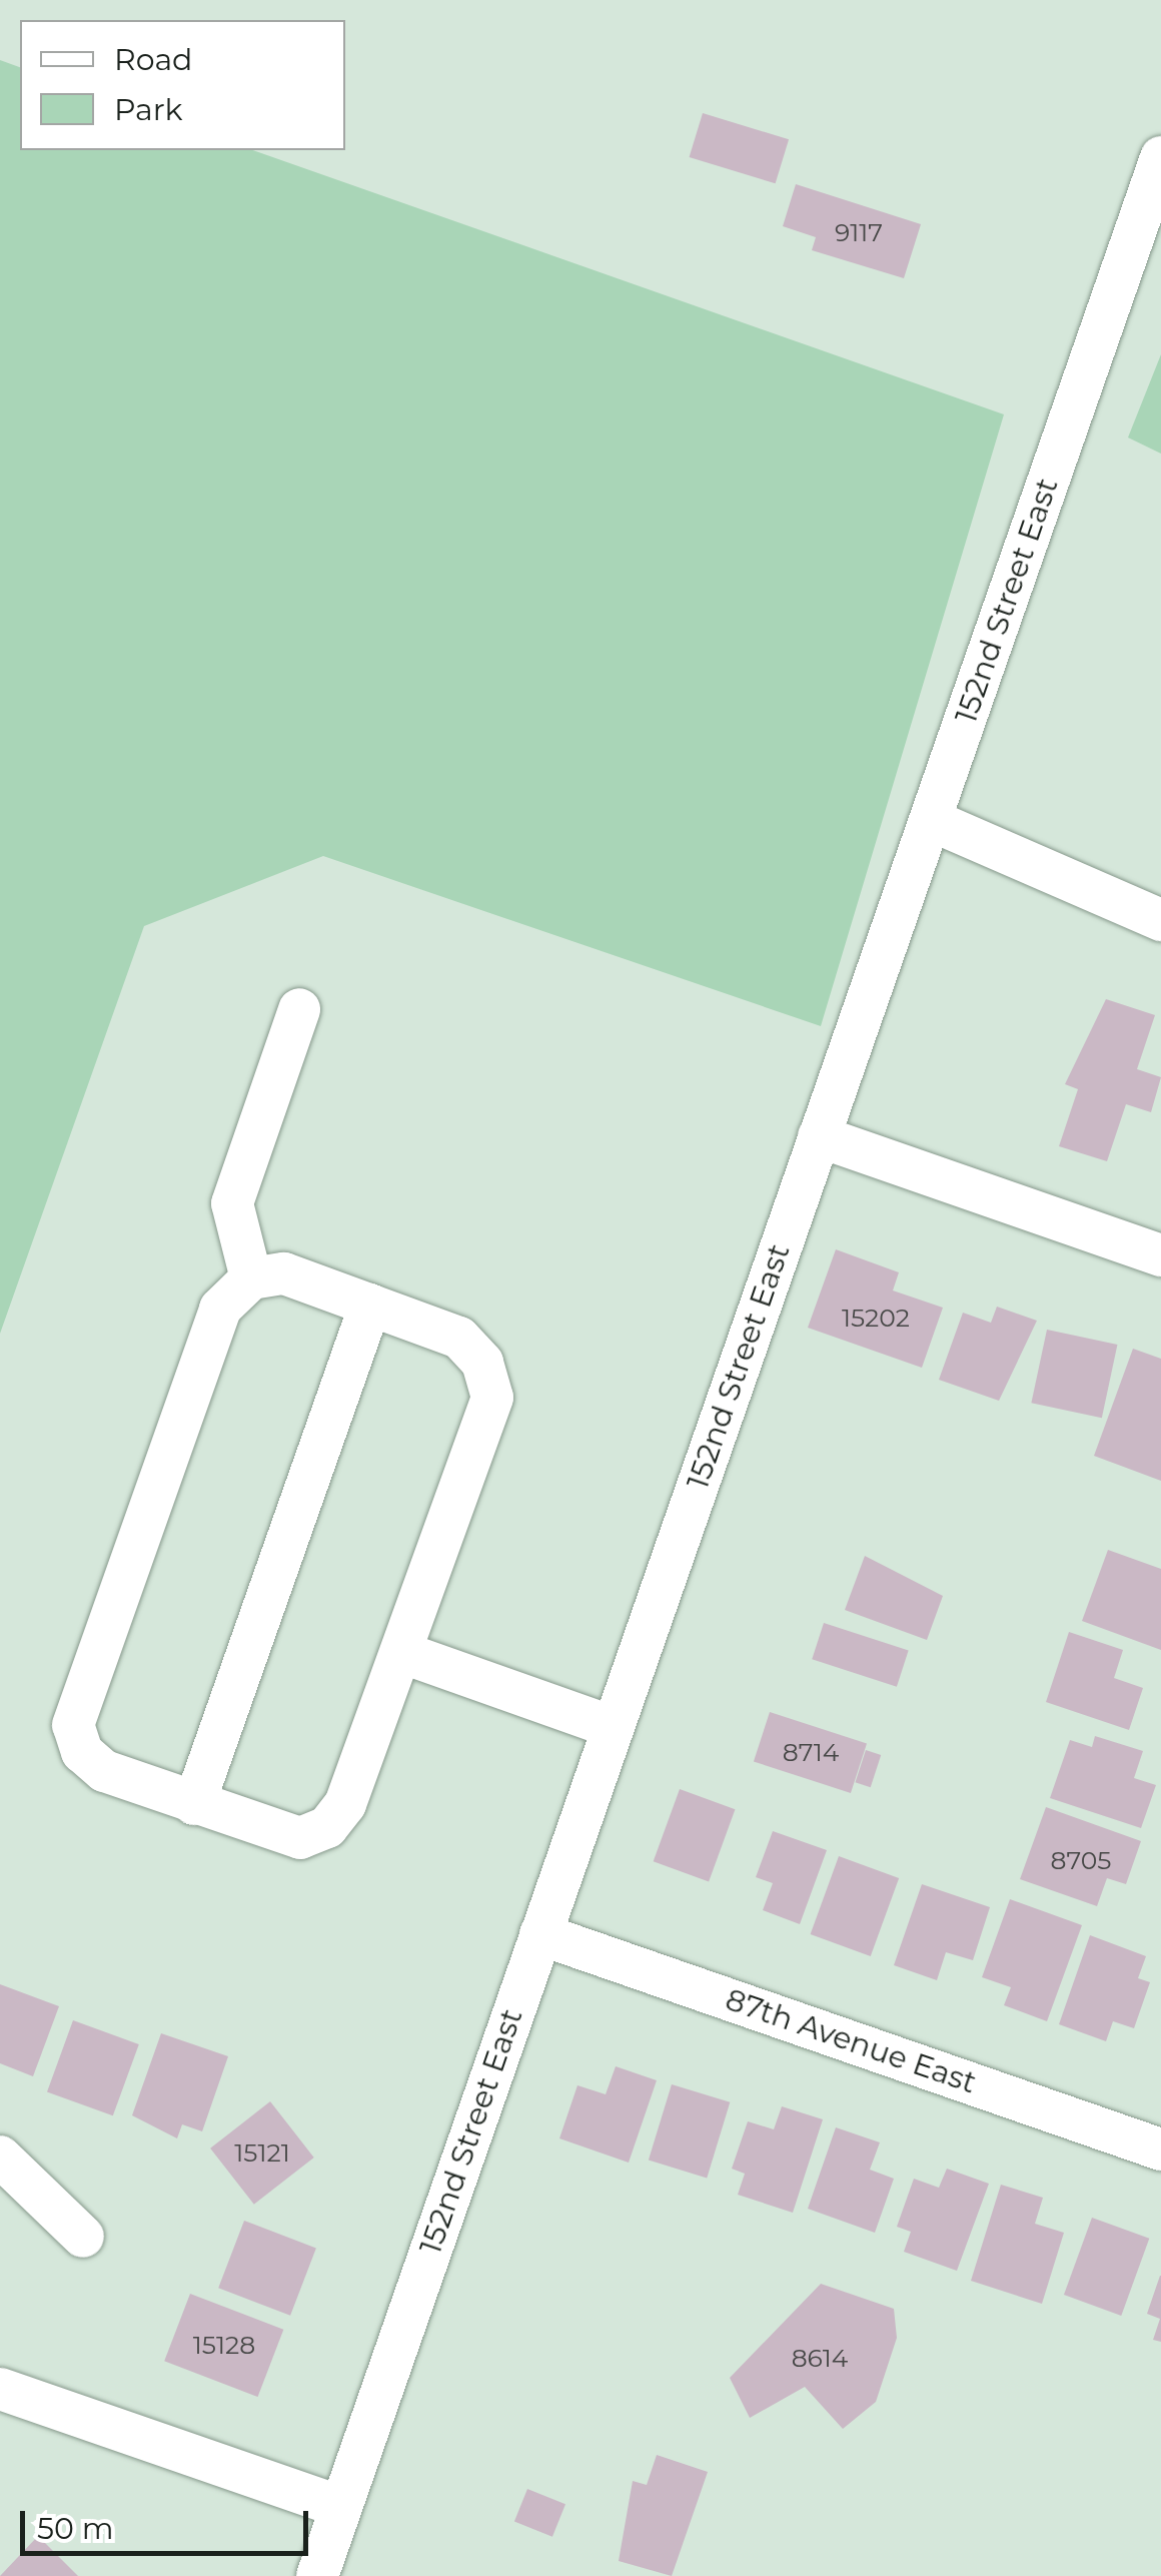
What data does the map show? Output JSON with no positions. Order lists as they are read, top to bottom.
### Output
{
  "streets": {
    "street": ["152nd Street East", "87th Avenue East"]
  },
  "crossings": [
    ["152nd Street East", "87th Avenue East"]
  ],
  "house_numbers": [
    "9117",
    "15202",
    "8714",
    "8705",
    "15121",
    "15128",
    "8614"
  ],
  "legend": ["Road", "Park"],
  "scale_bar": "50 m"
}
